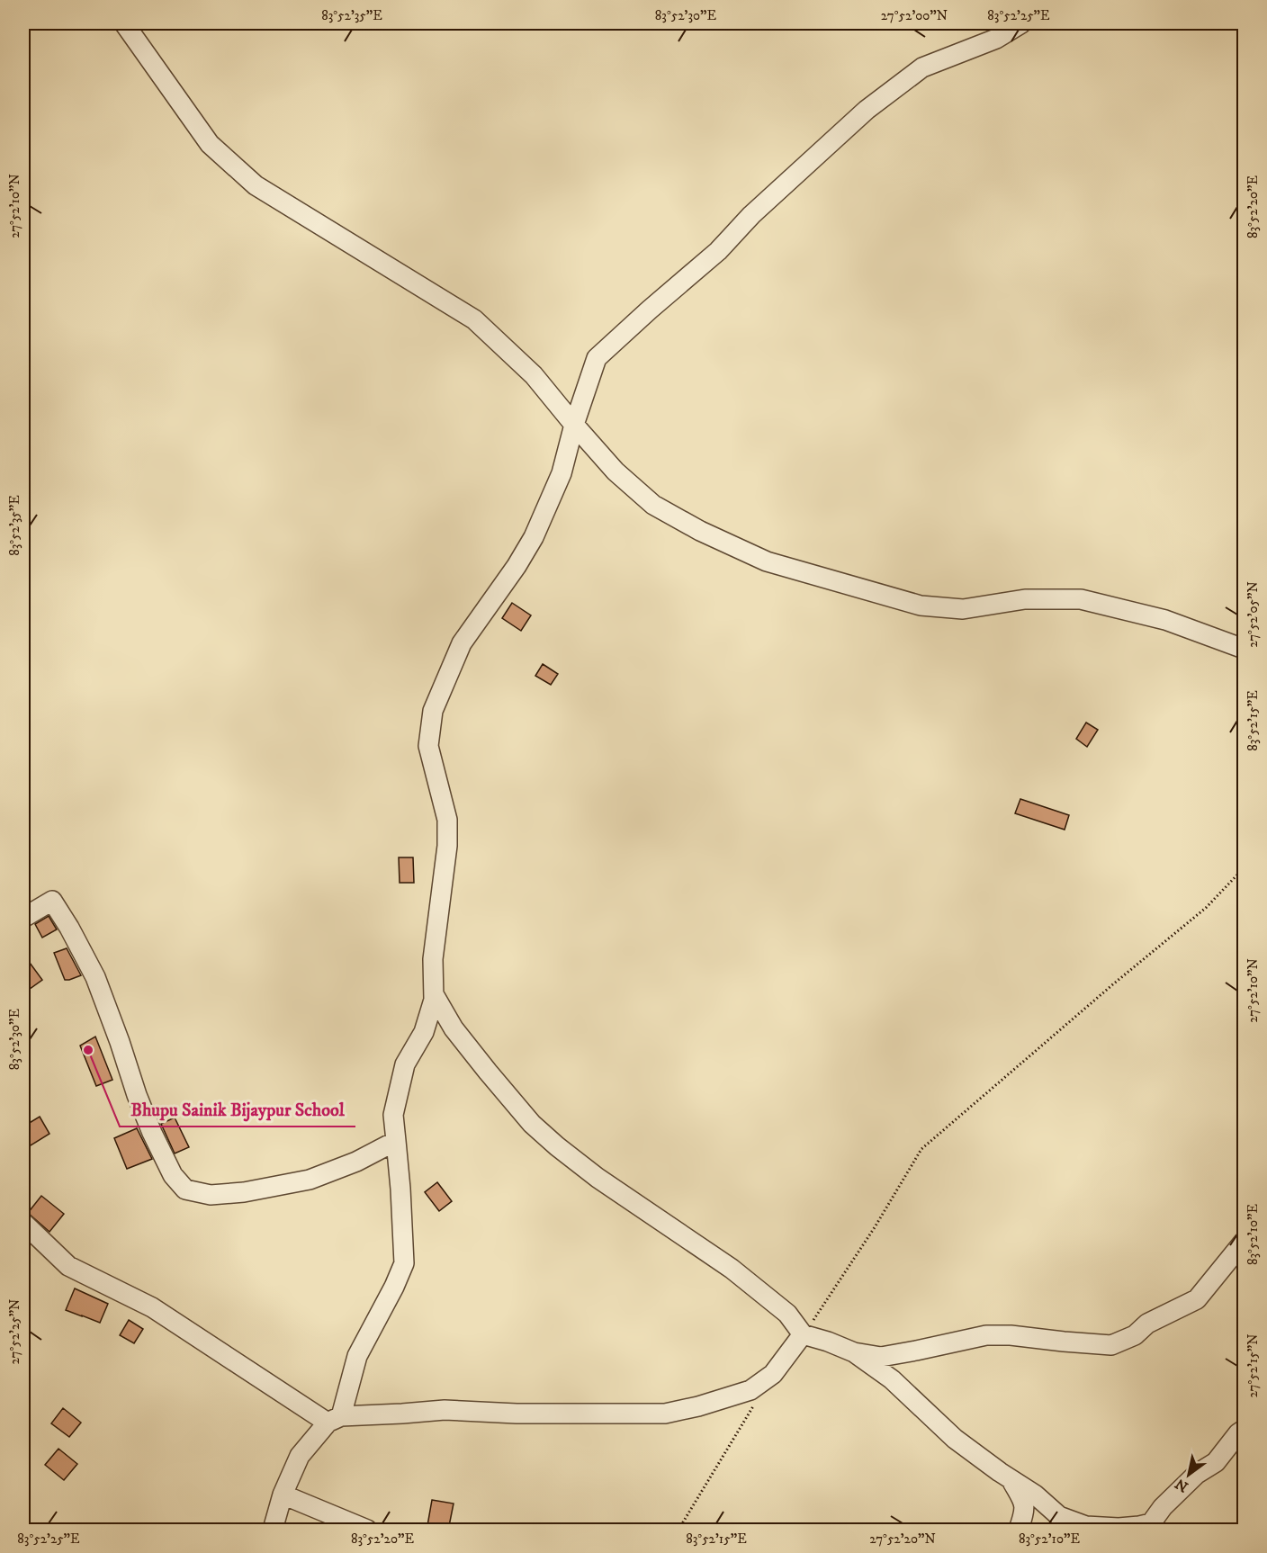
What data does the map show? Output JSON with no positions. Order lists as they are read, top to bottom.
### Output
{
  "places": ["Bhupu Sainik Bijaypur School"],
  "north": "bottom left",
  "coordinates": [
    "83°52'35\"E",
    "83°52'30\"E",
    "27°52'00\"N",
    "83°52'25\"E",
    "27°52'10\"N",
    "83°52'20\"E",
    "27°52'05\"N",
    "83°52'15\"E",
    "83°52'10\"E",
    "27°52'25\"N",
    "27°52'15\"N",
    "27°52'20\"N"
  ]
}
